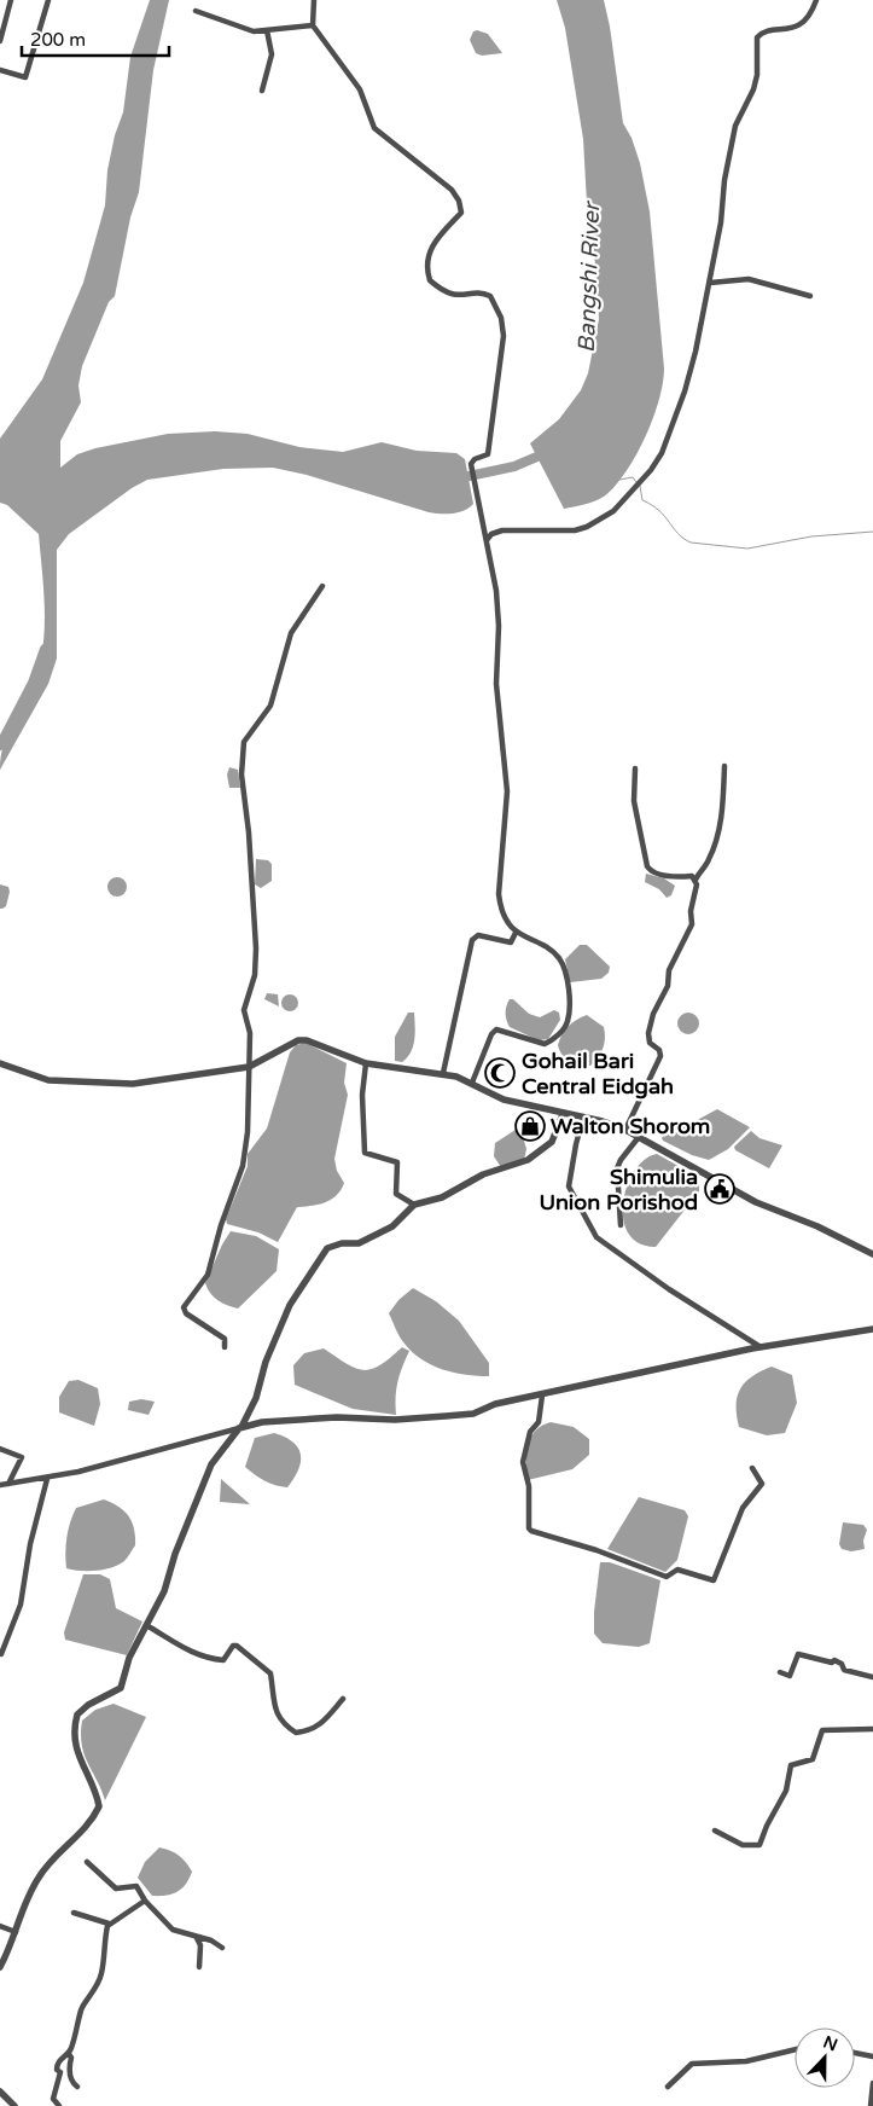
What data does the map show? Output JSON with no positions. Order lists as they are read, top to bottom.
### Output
{
  "water": ["Bangshi River"],
  "places": {
    "mosque": ["Gohail Bari Central Eidgah"],
    "shop": ["Walton Shorom"],
    "public building": ["Shimulia Union Porishod"]
  },
  "scale_bar": "200 m",
  "north": "top"
}
